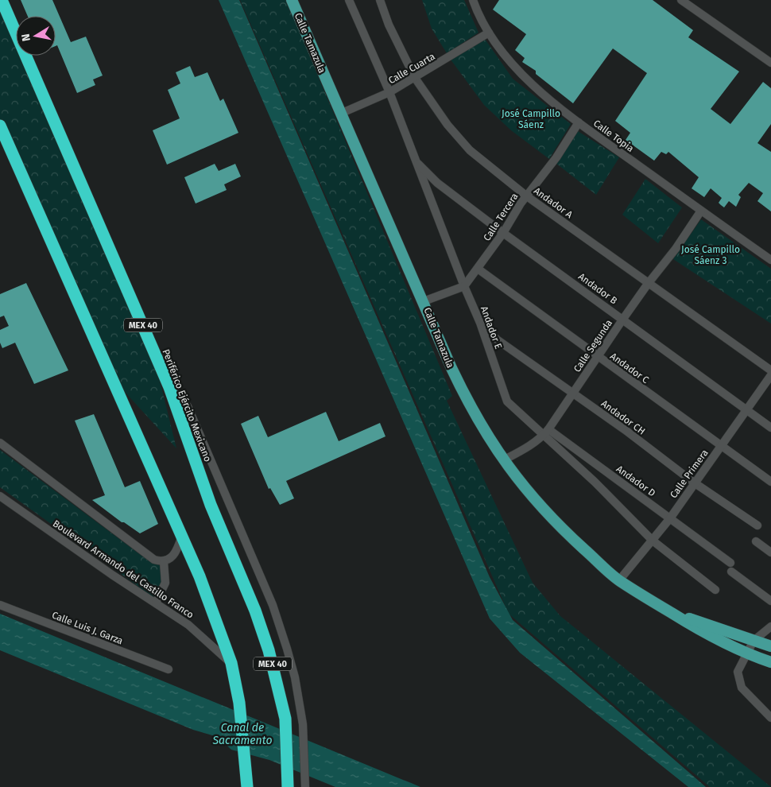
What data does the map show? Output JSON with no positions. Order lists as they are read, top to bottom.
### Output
{
  "streets": {
    "highway": ["MEX 40", "Periférico Ejército Mexicano"],
    "main road": ["Calle Tamazula"],
    "street": [
      "Calle Cuarta",
      "Calle Topia",
      "Andador A",
      "Calle Tercera",
      "Andador B",
      "Andador E",
      "Calle Segunda",
      "Andador C",
      "Andador CH",
      "Calle Primera",
      "Andador D",
      "Boulevard Armando del Castillo Franco",
      "Calle Luis J. Garza"
    ]
  },
  "crossings": [
    ["Calle Tamazula", "Calle Cuarta"],
    ["Calle Tamazula", "Calle Segunda"],
    ["Calle Tamazula", "Calle Primera"],
    ["Calle Cuarta", "Calle Topia"],
    ["Calle Cuarta", "Andador A"],
    ["Calle Cuarta", "Andador E"],
    ["Calle Topia", "Calle Tercera"],
    ["Calle Topia", "Calle Segunda"],
    ["Andador A", "Calle Tercera"],
    ["Andador A", "Calle Segunda"],
    ["Calle Tercera", "Andador B"],
    ["Calle Tercera", "Andador E"],
    ["Calle Tercera", "Andador C"],
    ["Andador B", "Andador E"],
    ["Andador B", "Calle Segunda"],
    ["Andador B", "Calle Primera"],
    ["Andador E", "Calle Segunda"],
    ["Andador E", "Andador CH"],
    ["Andador E", "Calle Primera"],
    ["Andador E", "Andador D"],
    ["Calle Segunda", "Andador C"],
    ["Calle Segunda", "Andador CH"],
    ["Calle Segunda", "Andador D"],
    ["Andador C", "Calle Primera"],
    ["Andador CH", "Calle Primera"],
    ["Calle Primera", "Andador D"]
  ],
  "water": ["Canal de Sacramento"],
  "parks": ["José Campillo Sáenz", "José Campillo Sáenz 3"],
  "north": "left"
}
